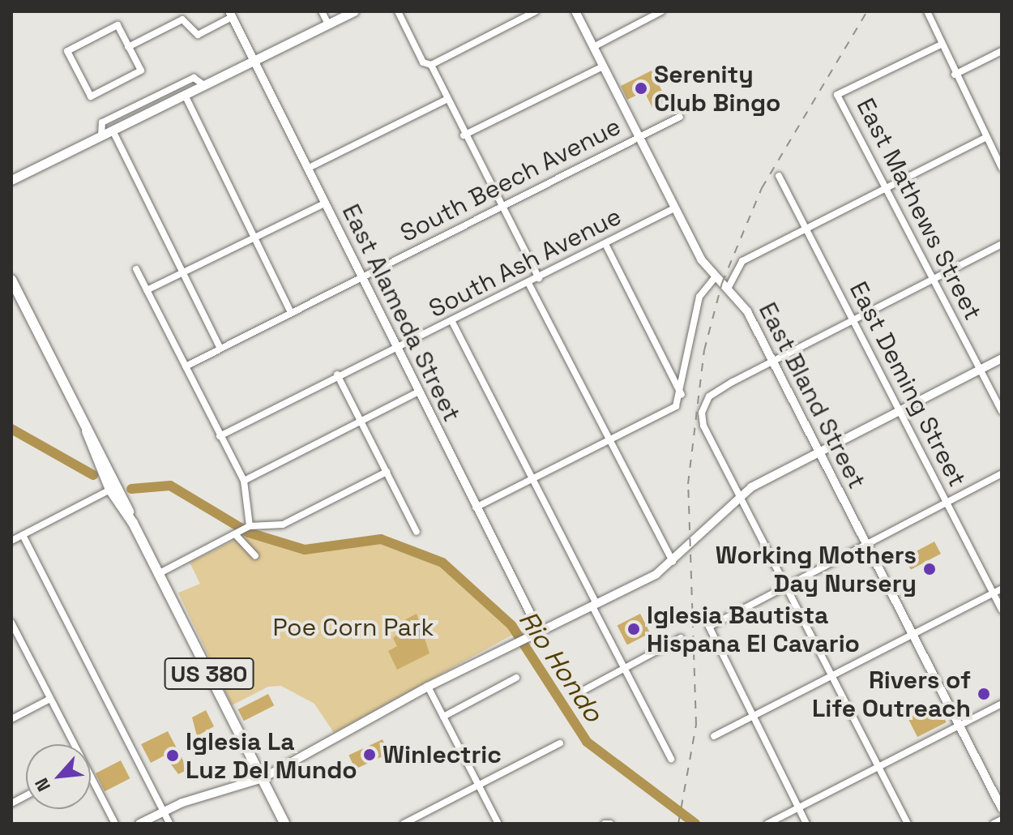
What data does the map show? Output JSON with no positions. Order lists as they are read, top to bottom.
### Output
{
  "streets": {
    "main road": ["US 380"],
    "street": [
      "South Beech Avenue",
      "East Mathews Street",
      "South Ash Avenue",
      "East Alameda Street",
      "East Deming Street",
      "East Bland Street"
    ]
  },
  "crossings": [
    ["South Beech Avenue", "East Alameda Street"],
    ["South Beech Avenue", "East Bland Street"],
    ["South Ash Avenue", "East Alameda Street"],
    ["South Ash Avenue", "East Bland Street"]
  ],
  "water": ["Rio Hondo"],
  "parks": ["Poe Corn Park"],
  "places": [
    "Serenity Club Bingo",
    "Working Mothers Day Nursery",
    "Iglesia Bautista Hispana El Cavario",
    "Rivers of Life Outreach",
    "Winlectric",
    "Iglesia La Luz Del Mundo"
  ],
  "north": "bottom left"
}
